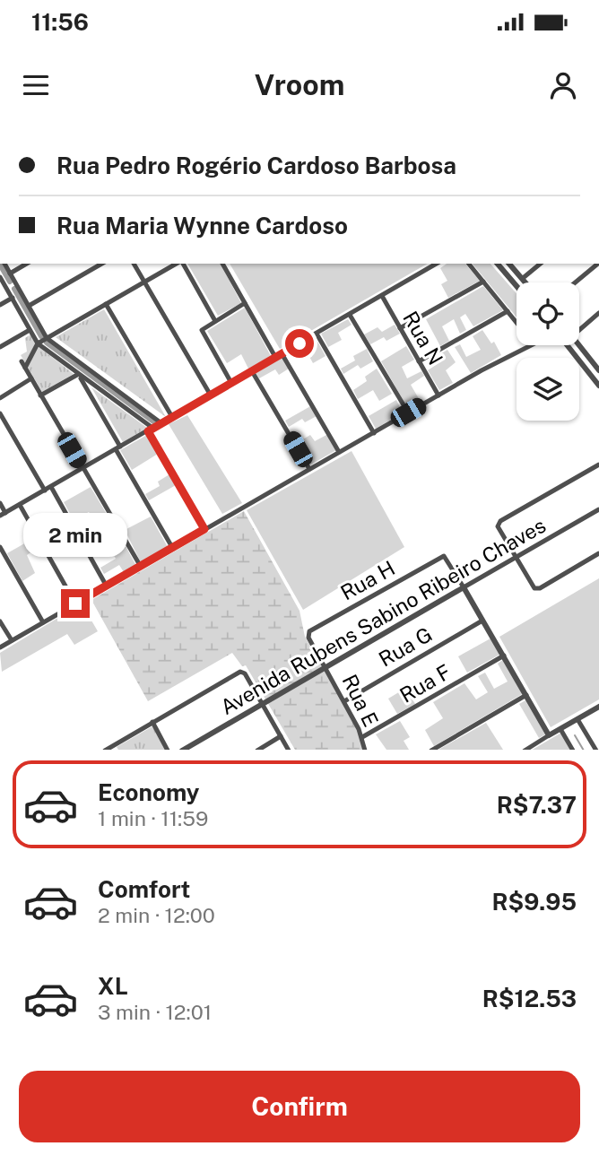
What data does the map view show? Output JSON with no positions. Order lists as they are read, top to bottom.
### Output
{
  "streets": {
    "street": [
      "Rua N",
      "Rua H",
      "Avenida Rubens Sabino Ribeiro Chaves",
      "Rua G",
      "Rua F",
      "Rua E"
    ]
  },
  "crossings": [
    ["Rua H", "Avenida Rubens Sabino Ribeiro Chaves"],
    ["Rua H", "Rua E"],
    ["Avenida Rubens Sabino Ribeiro Chaves", "Rua E"],
    ["Rua G", "Rua E"],
    ["Rua F", "Rua E"]
  ],
  "page": {
    "status": "11:56",
    "header": "Vroom",
    "banner": ["Rua Pedro Rogério Cardoso Barbosa", "Rua Maria Wynne Cardoso"],
    "bubble": "2 min",
    "list": [
      {
        "name": "Economy",
        "note": "1 min · 11:59",
        "value": "R$7.37"
      },
      {
        "name": "Comfort",
        "note": "2 min · 12:00",
        "value": "R$9.95"
      },
      {
        "name": "XL",
        "note": "3 min · 12:01",
        "value": "R$12.53"
      }
    ],
    "buttons": "Confirm"
  }
}
